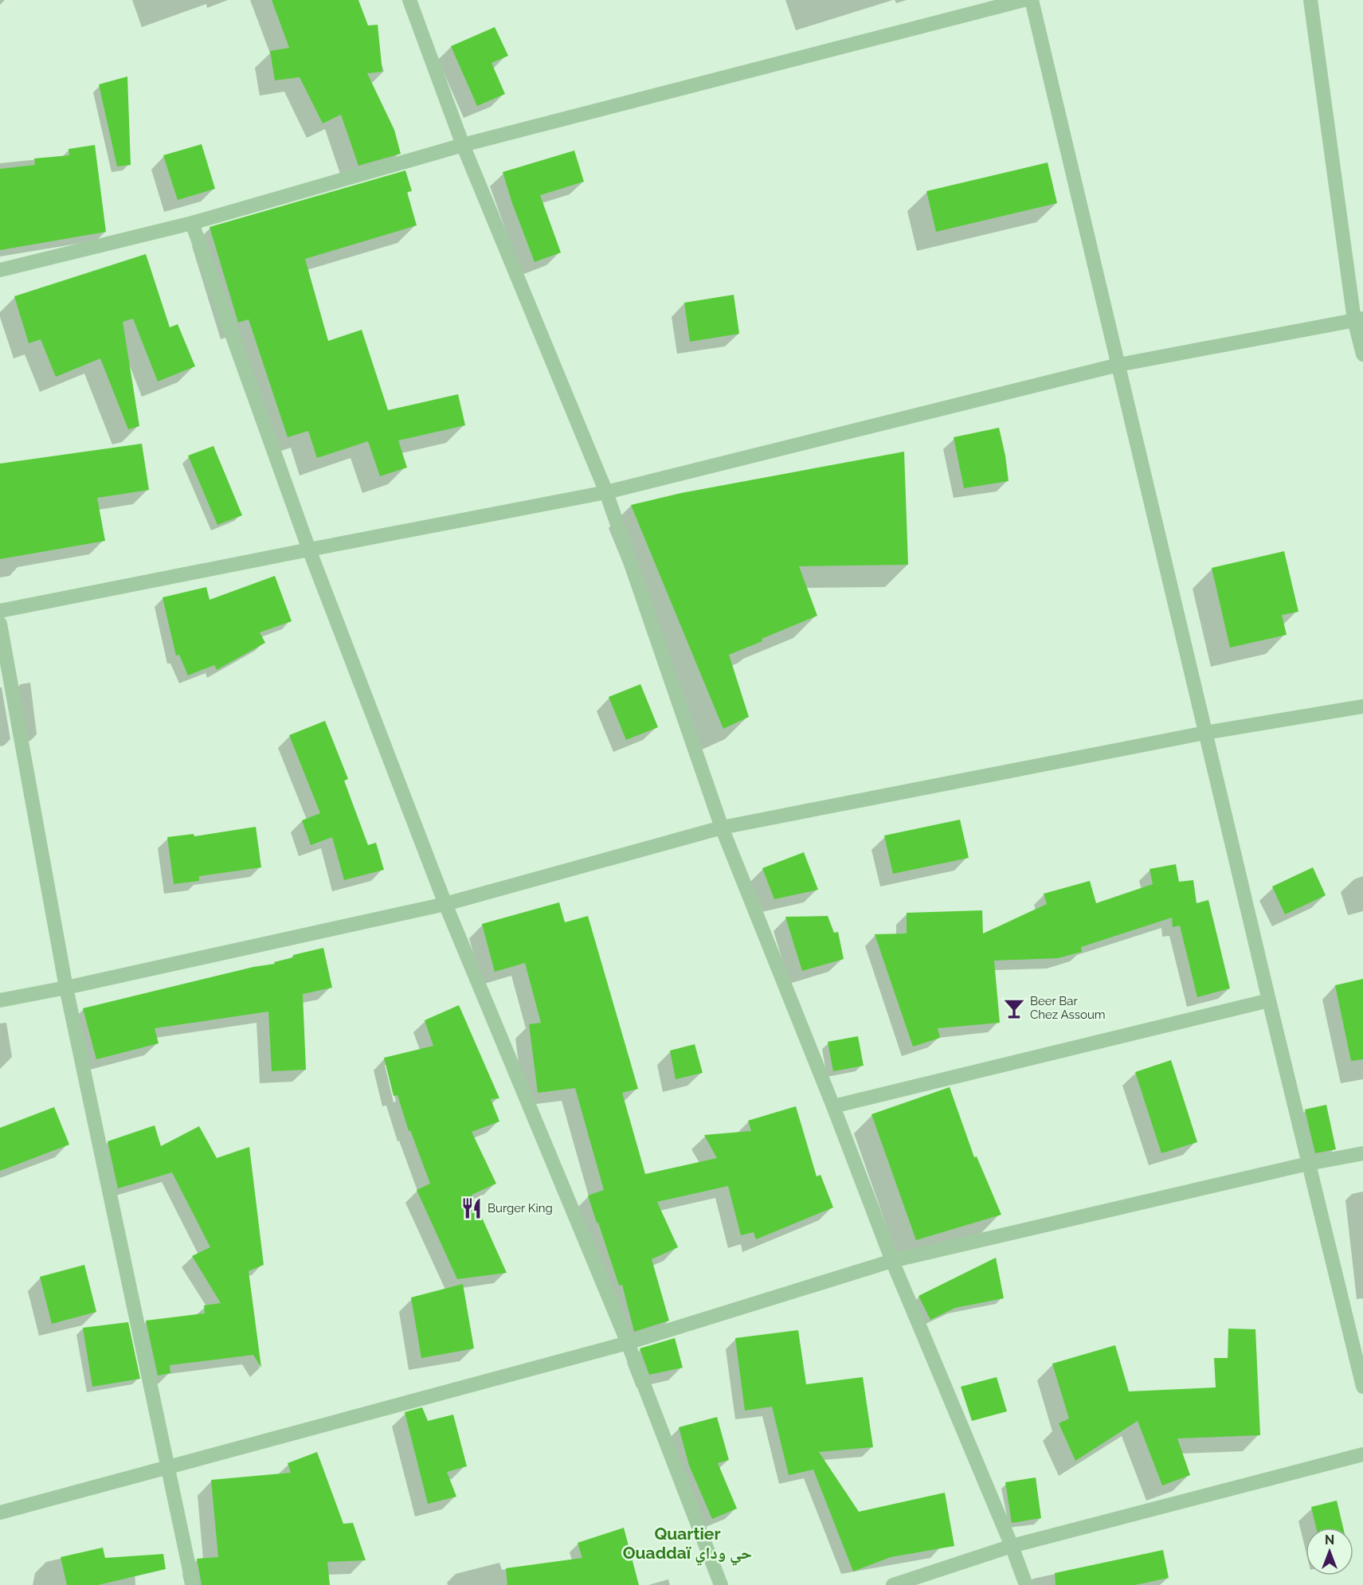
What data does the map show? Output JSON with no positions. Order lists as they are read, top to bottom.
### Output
{
  "districts": ["Quartier Ouaddaï حي وداي"],
  "places": {
    "bar": ["Beer Bar Chez Assoum"],
    "restaurant": ["Burger King"]
  },
  "north": "top"
}
